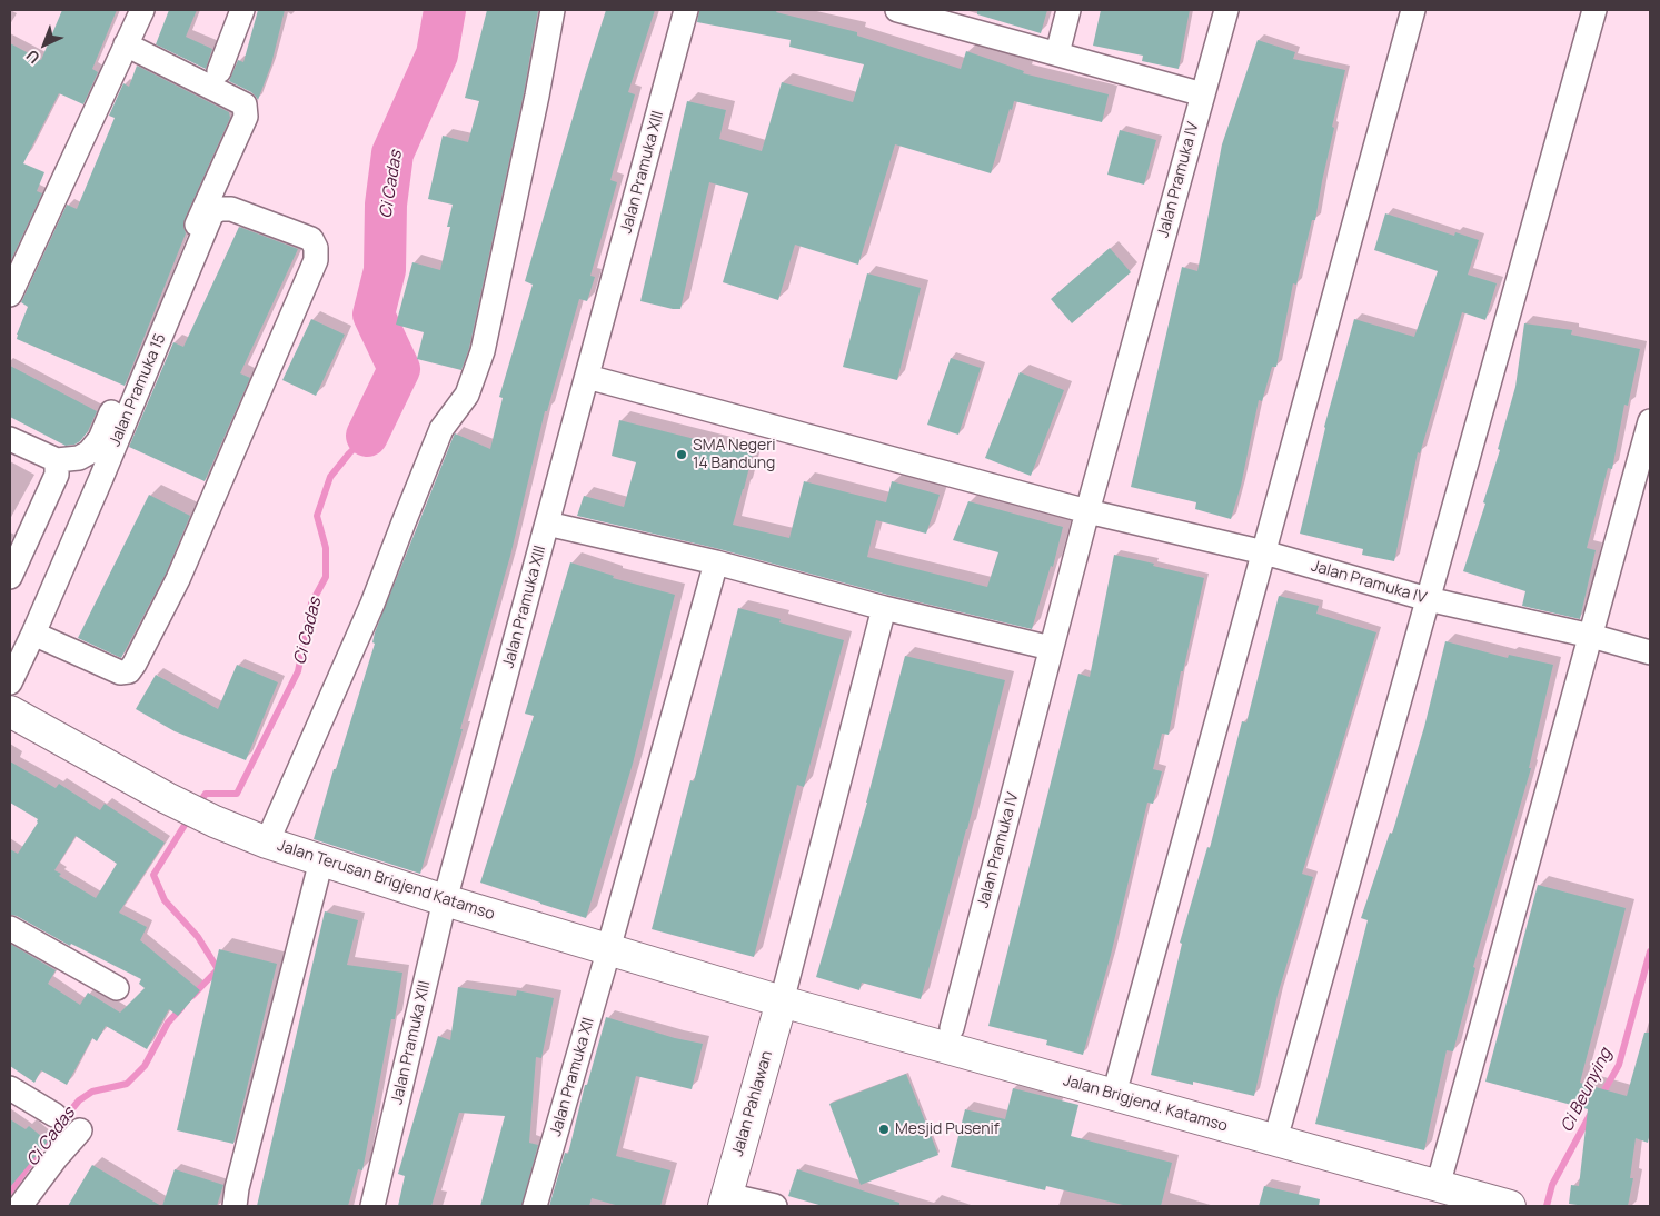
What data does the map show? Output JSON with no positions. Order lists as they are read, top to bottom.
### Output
{
  "streets": {
    "main road": ["Jalan Terusan Brigjend Katamso", "Jalan Pahlawan", "Jalan Brigjend. Katamso"],
    "street": [
      "Jalan Pramuka XIII",
      "Jalan Pramuka IV",
      "Jalan Pramuka 15",
      "Jalan Pramuka XII"
    ]
  },
  "crossings": [
    ["Jalan Pramuka XIII", "Jalan Terusan Brigjend Katamso"],
    ["Jalan Terusan Brigjend Katamso", "Jalan Pramuka XII"],
    ["Jalan Terusan Brigjend Katamso", "Jalan Pahlawan"],
    ["Jalan Terusan Brigjend Katamso", "Jalan Brigjend. Katamso"],
    ["Jalan Pahlawan", "Jalan Brigjend. Katamso"]
  ],
  "water": ["Ci Cadas", "Ci Beunying"],
  "places": ["SMA Negeri 14 Bandung", "Mesjid Pusenif"],
  "north": "bottom left"
}
